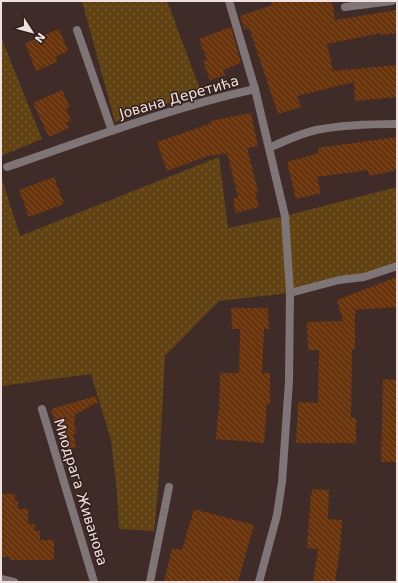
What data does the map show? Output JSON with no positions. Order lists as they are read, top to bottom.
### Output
{
  "streets": {
    "street": ["Јована Деретића", "Миодрага Живанова"]
  },
  "north": "bottom right"
}
